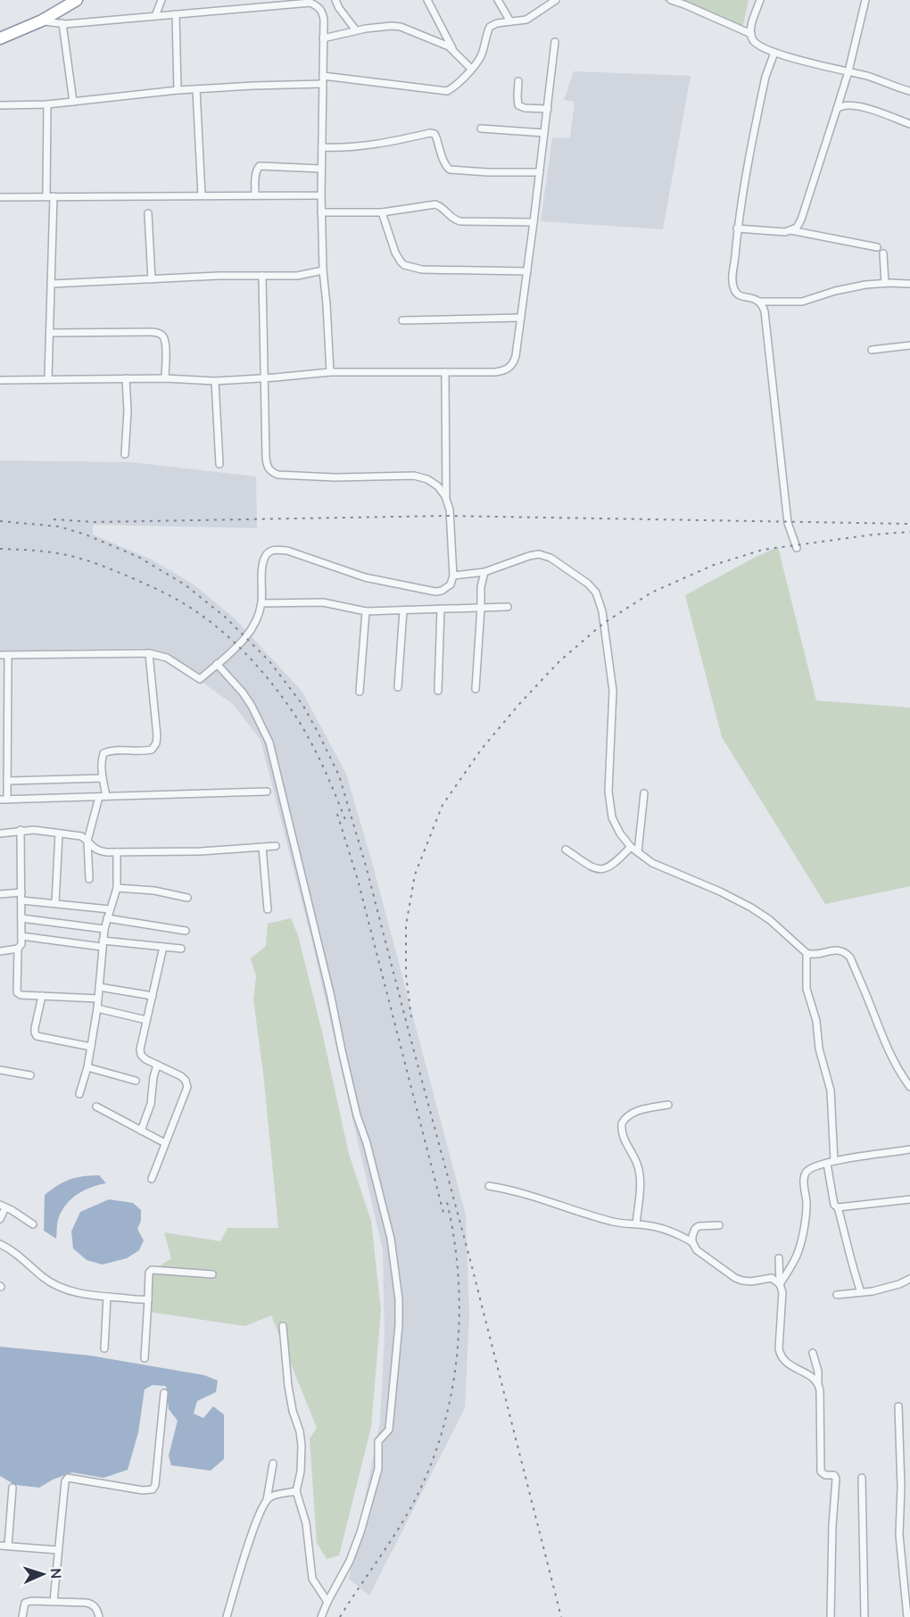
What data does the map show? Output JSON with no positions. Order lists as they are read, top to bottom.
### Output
{
  "north": "right"
}
